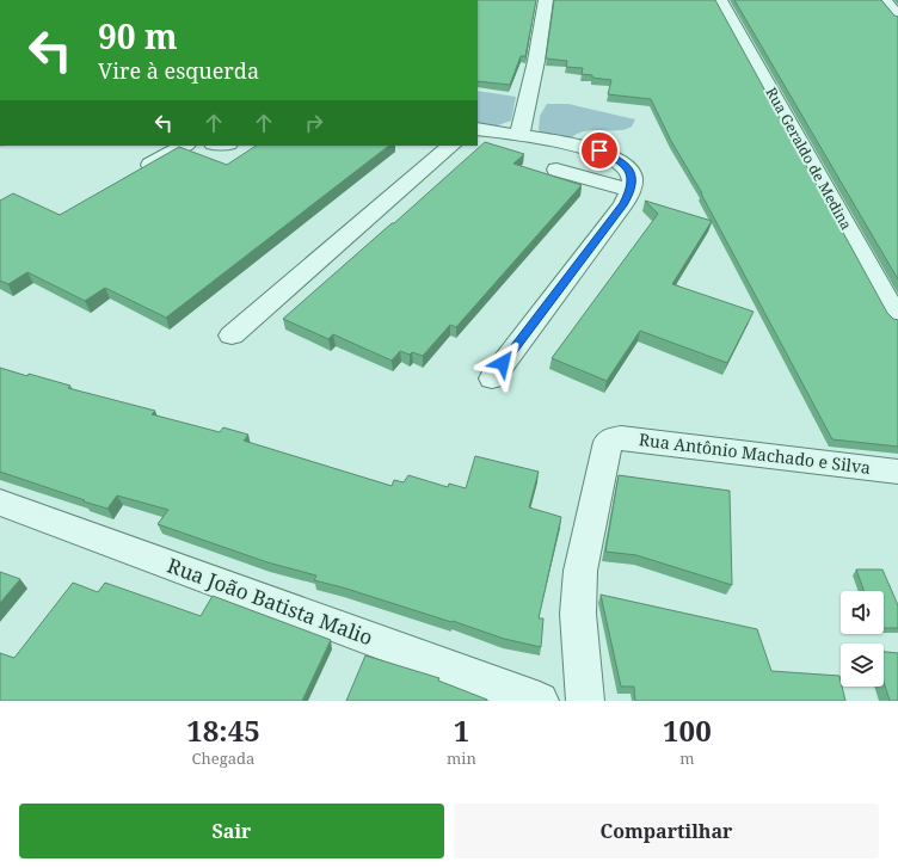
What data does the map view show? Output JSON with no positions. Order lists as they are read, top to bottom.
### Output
{
  "streets": {
    "street": ["Rua Geraldo de Medina", "Rua Antônio Machado e Silva", "Rua João Batista Malio"]
  },
  "page": {
    "turn": ["90 m", "Vire à esquerda"],
    "eta": [
      "18:45",
      "Chegada",
      "1",
      "min",
      "100",
      "m"
    ],
    "buttons": ["Sair", "Compartilhar"]
  }
}
